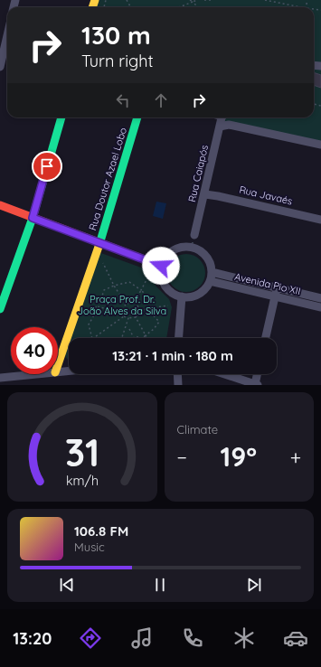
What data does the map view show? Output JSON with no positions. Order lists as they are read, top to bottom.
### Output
{
  "streets": {
    "street": [
      "Rua Caiapós",
      "Rua Doutor Azael Lobo",
      "Rua Javaés",
      "Avenida Pio XII"
    ]
  },
  "crossings": [
    ["Rua Caiapós", "Rua Javaés"]
  ],
  "parks": ["Praça Prof. Dr. João Alves da Silva"],
  "page": {
    "turn": ["130 m", "Turn right"],
    "limit": "40",
    "trip": "13:21 · 1 min · 180 m",
    "tile": "Climate",
    "heat": ["−", "19°", "+"],
    "song": ["106.8 FM", "Music"],
    "tabs": "13:20",
    "gauge": ["31", "km/h"]
  }
}
